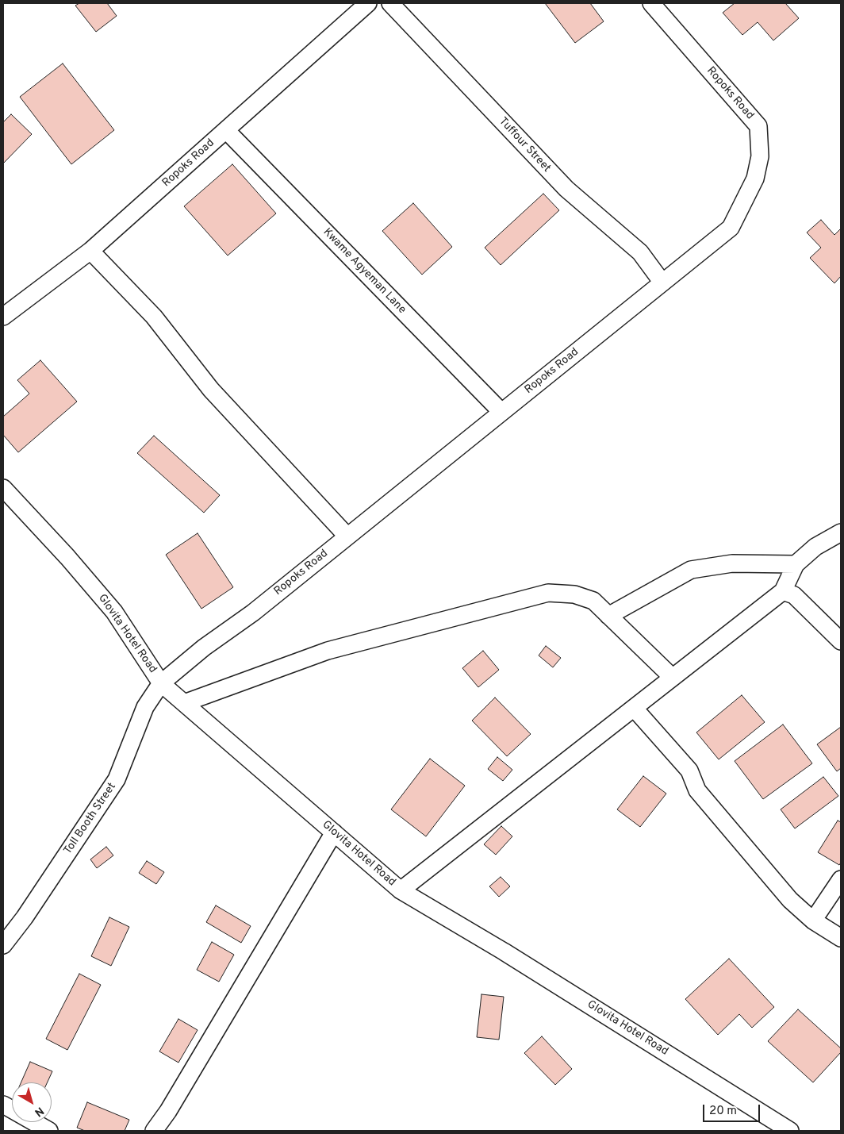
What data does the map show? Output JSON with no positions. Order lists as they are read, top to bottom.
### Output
{
  "streets": {
    "street": [
      "Ropoks Road",
      "Tuffour Street",
      "Kwame Agyeman Lane",
      "Glovita Hotel Road",
      "Toll Booth Street"
    ]
  },
  "crossings": [
    ["Ropoks Road", "Tuffour Street"],
    ["Ropoks Road", "Kwame Agyeman Lane"],
    ["Ropoks Road", "Glovita Hotel Road"],
    ["Ropoks Road", "Toll Booth Street"],
    ["Glovita Hotel Road", "Toll Booth Street"]
  ],
  "scale_bar": "20 m",
  "north": "bottom right"
}
